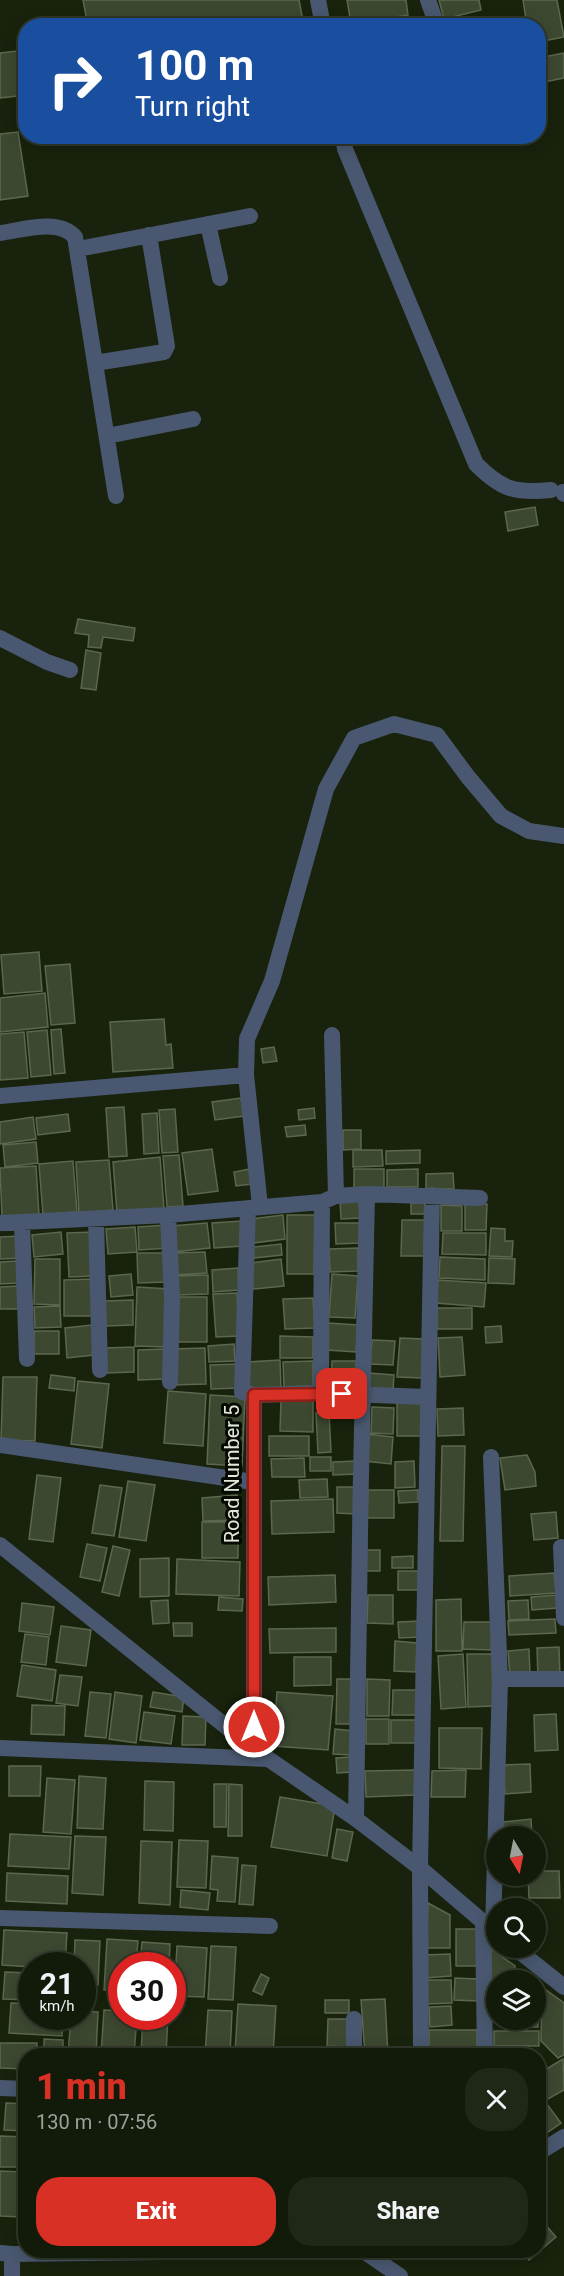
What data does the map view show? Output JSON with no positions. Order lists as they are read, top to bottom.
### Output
{
  "streets": {
    "street": ["Road Number 5"]
  },
  "north": "bottom",
  "page": {
    "turn": ["100 m", "Turn right"],
    "speed": "21 km/h",
    "limit": "30",
    "heading": ["1 min", "130 m · 07:56"],
    "buttons": ["Exit", "Share"]
  }
}
